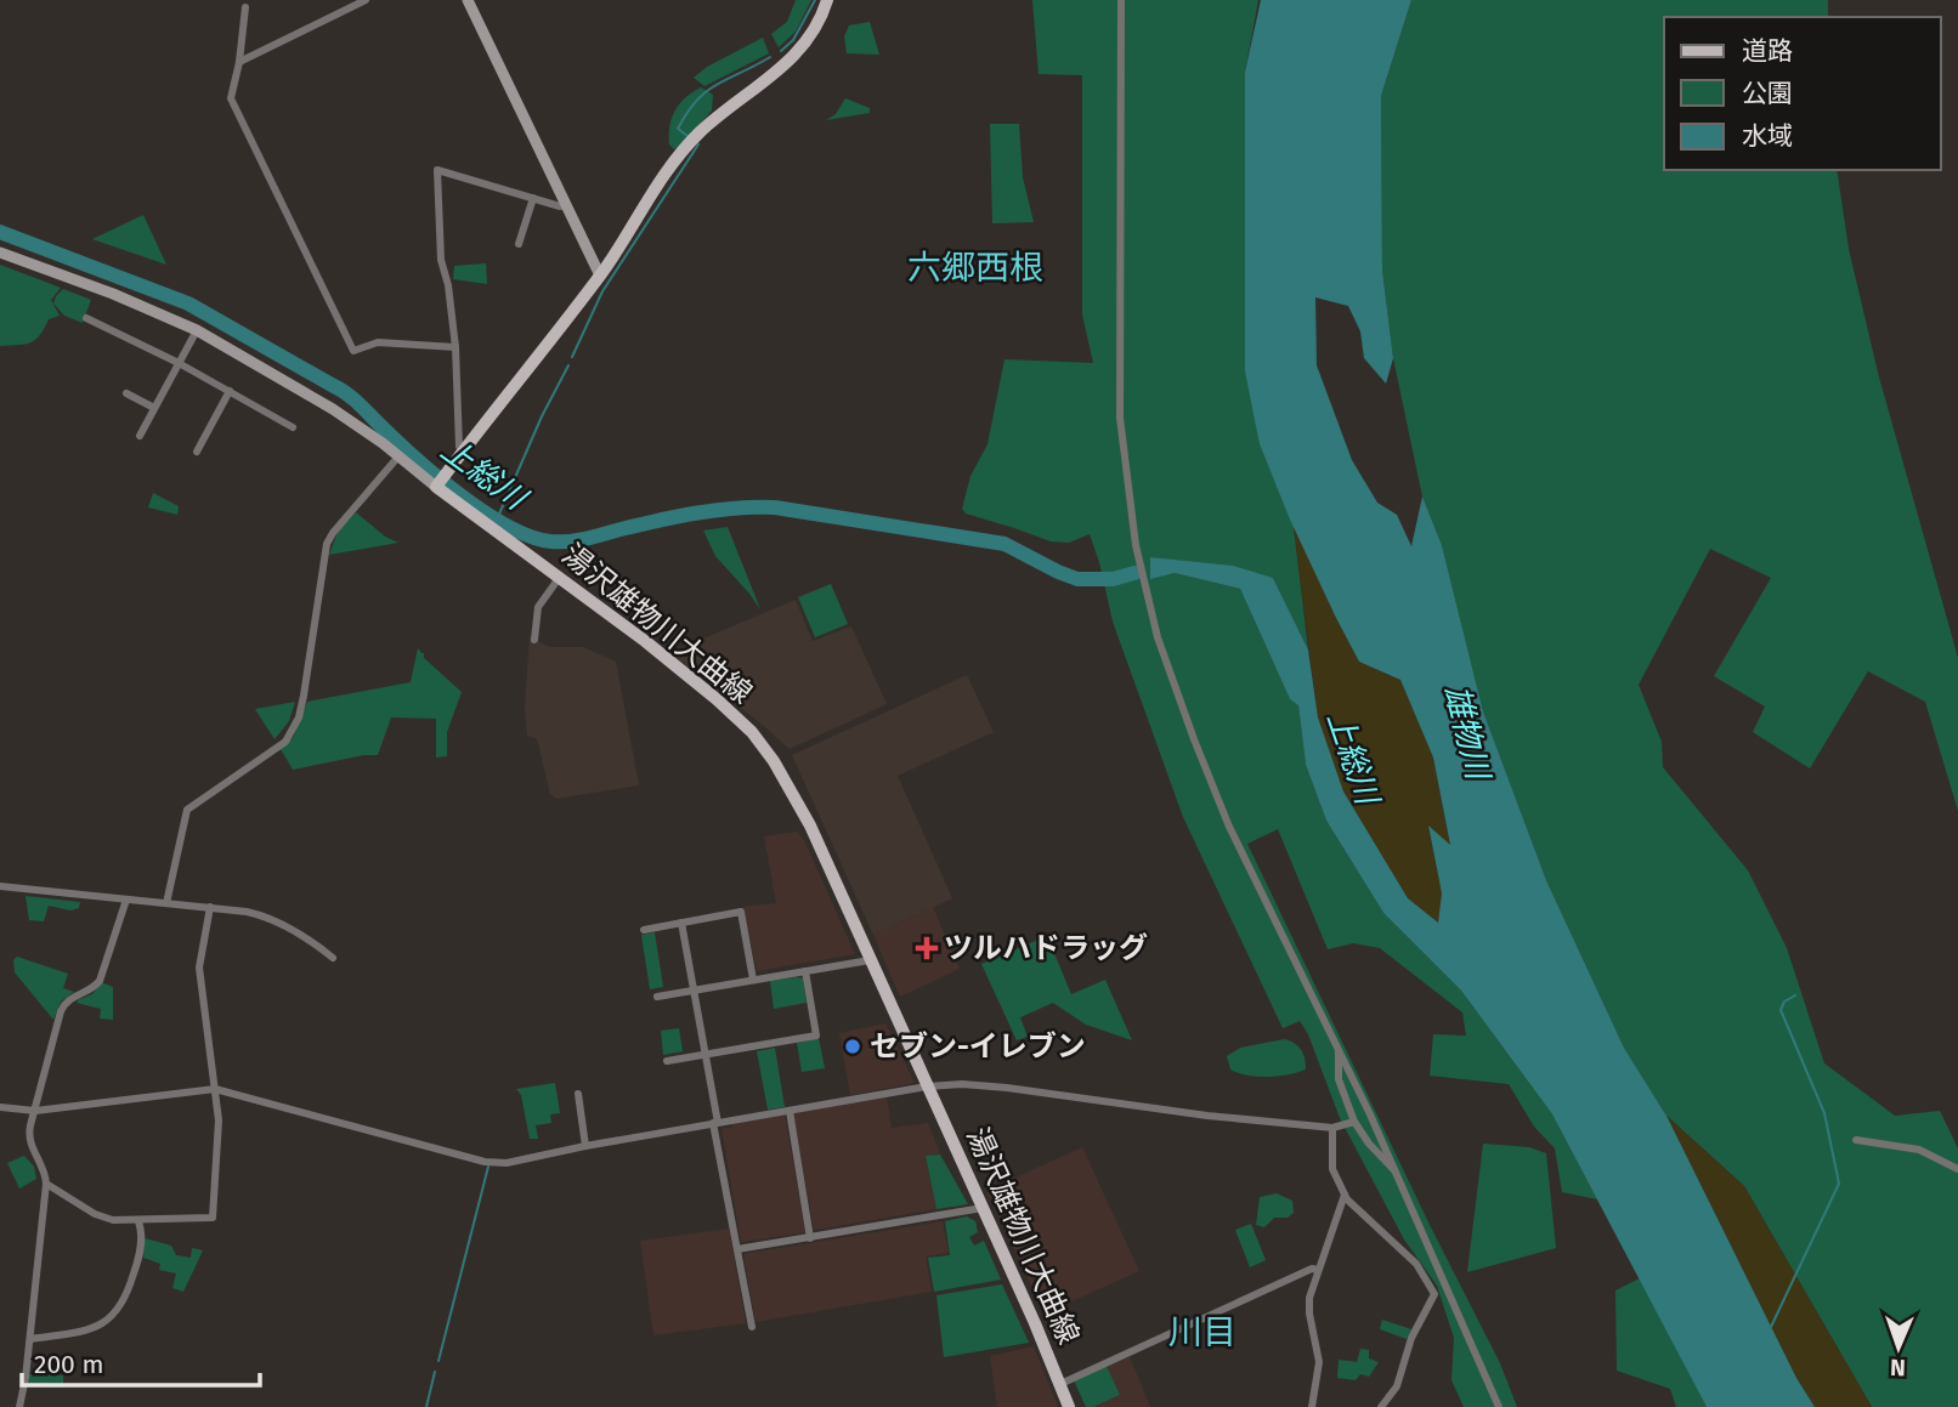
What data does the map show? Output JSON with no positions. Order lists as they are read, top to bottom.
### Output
{
  "streets": {
    "main road": ["湯沢雄物川大曲線"]
  },
  "districts": ["六郷西根", "川目"],
  "water": ["上総川", "雄物川"],
  "places": {
    "health": ["ツルハドラッグ"],
    "other": ["セブン-イレブン"]
  },
  "legend": ["道路", "公園", "水域"],
  "scale_bar": "200 m",
  "north": "bottom"
}
